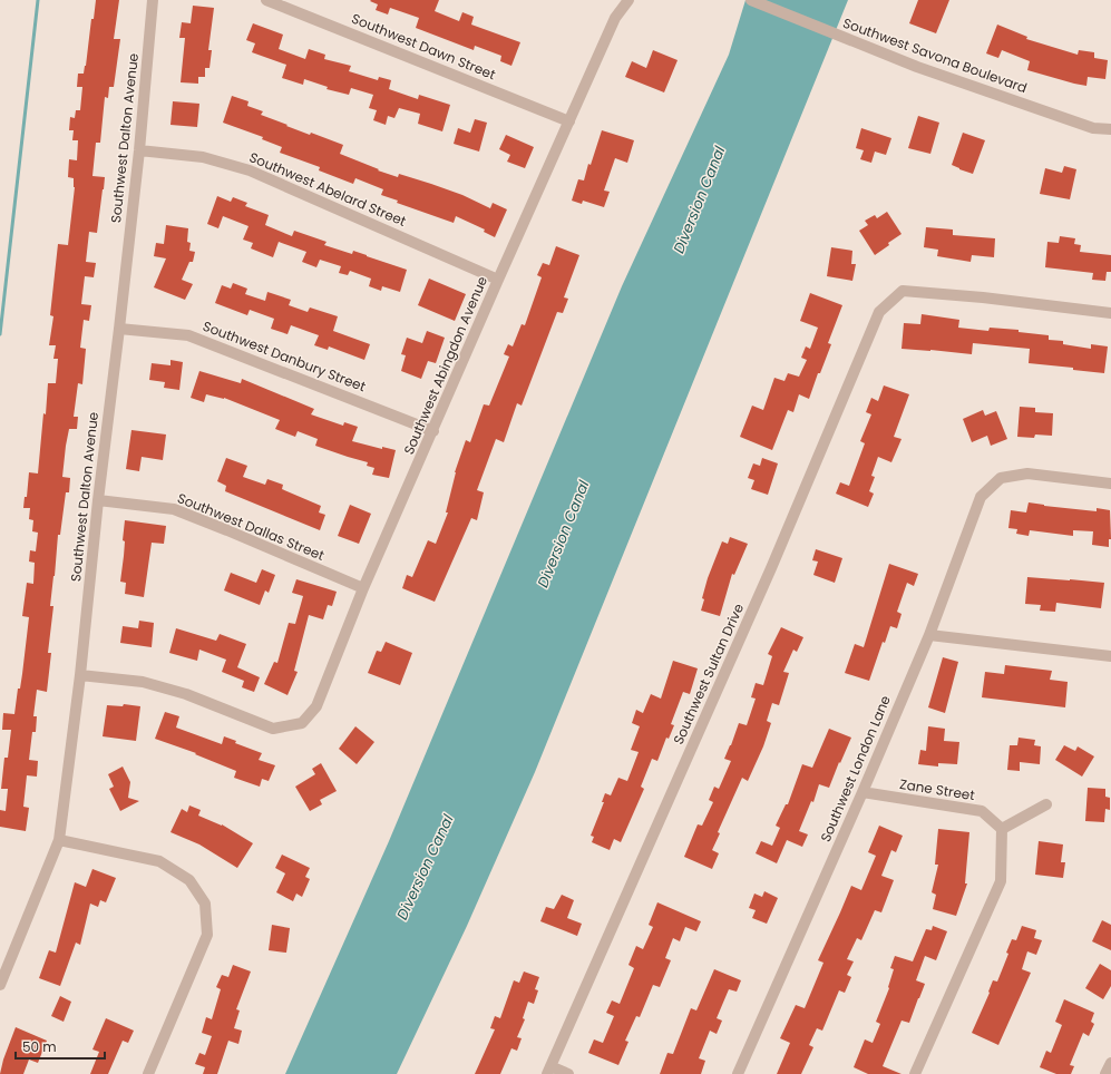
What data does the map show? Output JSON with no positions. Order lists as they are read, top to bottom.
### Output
{
  "streets": {
    "street": [
      "Southwest Dawn Street",
      "Southwest Savona Boulevard",
      "Southwest Dalton Avenue",
      "Southwest Abelard Street",
      "Southwest Danbury Street",
      "Southwest Abingdon Avenue",
      "Southwest Dallas Street",
      "Southwest Sultan Drive",
      "Southwest London Lane",
      "Zane Street"
    ]
  },
  "crossings": [
    ["Southwest Dawn Street", "Southwest Abingdon Avenue"],
    ["Southwest Dalton Avenue", "Southwest Abelard Street"],
    ["Southwest Dalton Avenue", "Southwest Danbury Street"],
    ["Southwest Dalton Avenue", "Southwest Abingdon Avenue"],
    ["Southwest Dalton Avenue", "Southwest Dallas Street"],
    ["Southwest Abelard Street", "Southwest Abingdon Avenue"],
    ["Southwest Danbury Street", "Southwest Abingdon Avenue"],
    ["Southwest Abingdon Avenue", "Southwest Dallas Street"],
    ["Southwest London Lane", "Zane Street"]
  ],
  "water": ["Diversion Canal"],
  "scale_bar": "50 m"
}
